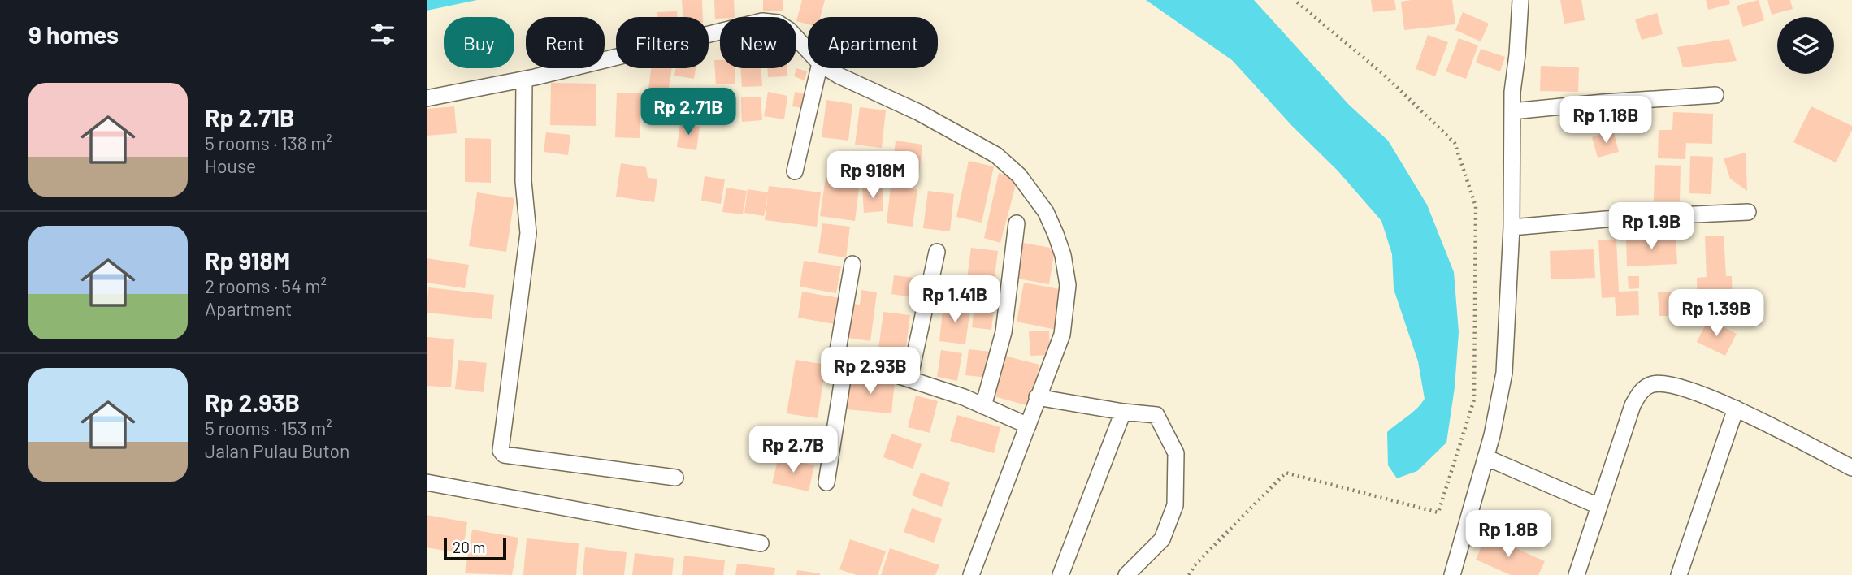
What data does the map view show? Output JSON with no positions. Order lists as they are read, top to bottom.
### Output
{
  "scale_bar": "20 m",
  "page": {
    "heading": "9 homes",
    "chip": [
      "Buy",
      "Rent",
      "Filters",
      "New",
      "Apartment"
    ],
    "list": [
      {
        "name": "Rp 2.71B",
        "note": "5 rooms · 138 m² · House"
      },
      {
        "name": "Rp 918M",
        "note": "2 rooms · 54 m² · Apartment"
      },
      {
        "name": "Rp 2.93B",
        "note": "5 rooms · 153 m² · Jalan Pulau Buton"
      }
    ],
    "price": [
      "Rp 2.71B",
      "Rp 1.18B",
      "Rp 918M",
      "Rp 1.9B",
      "Rp 1.41B",
      "Rp 1.39B",
      "Rp 2.93B",
      "Rp 2.7B",
      "Rp 1.8B"
    ],
    "scale": "20 m"
  }
}
